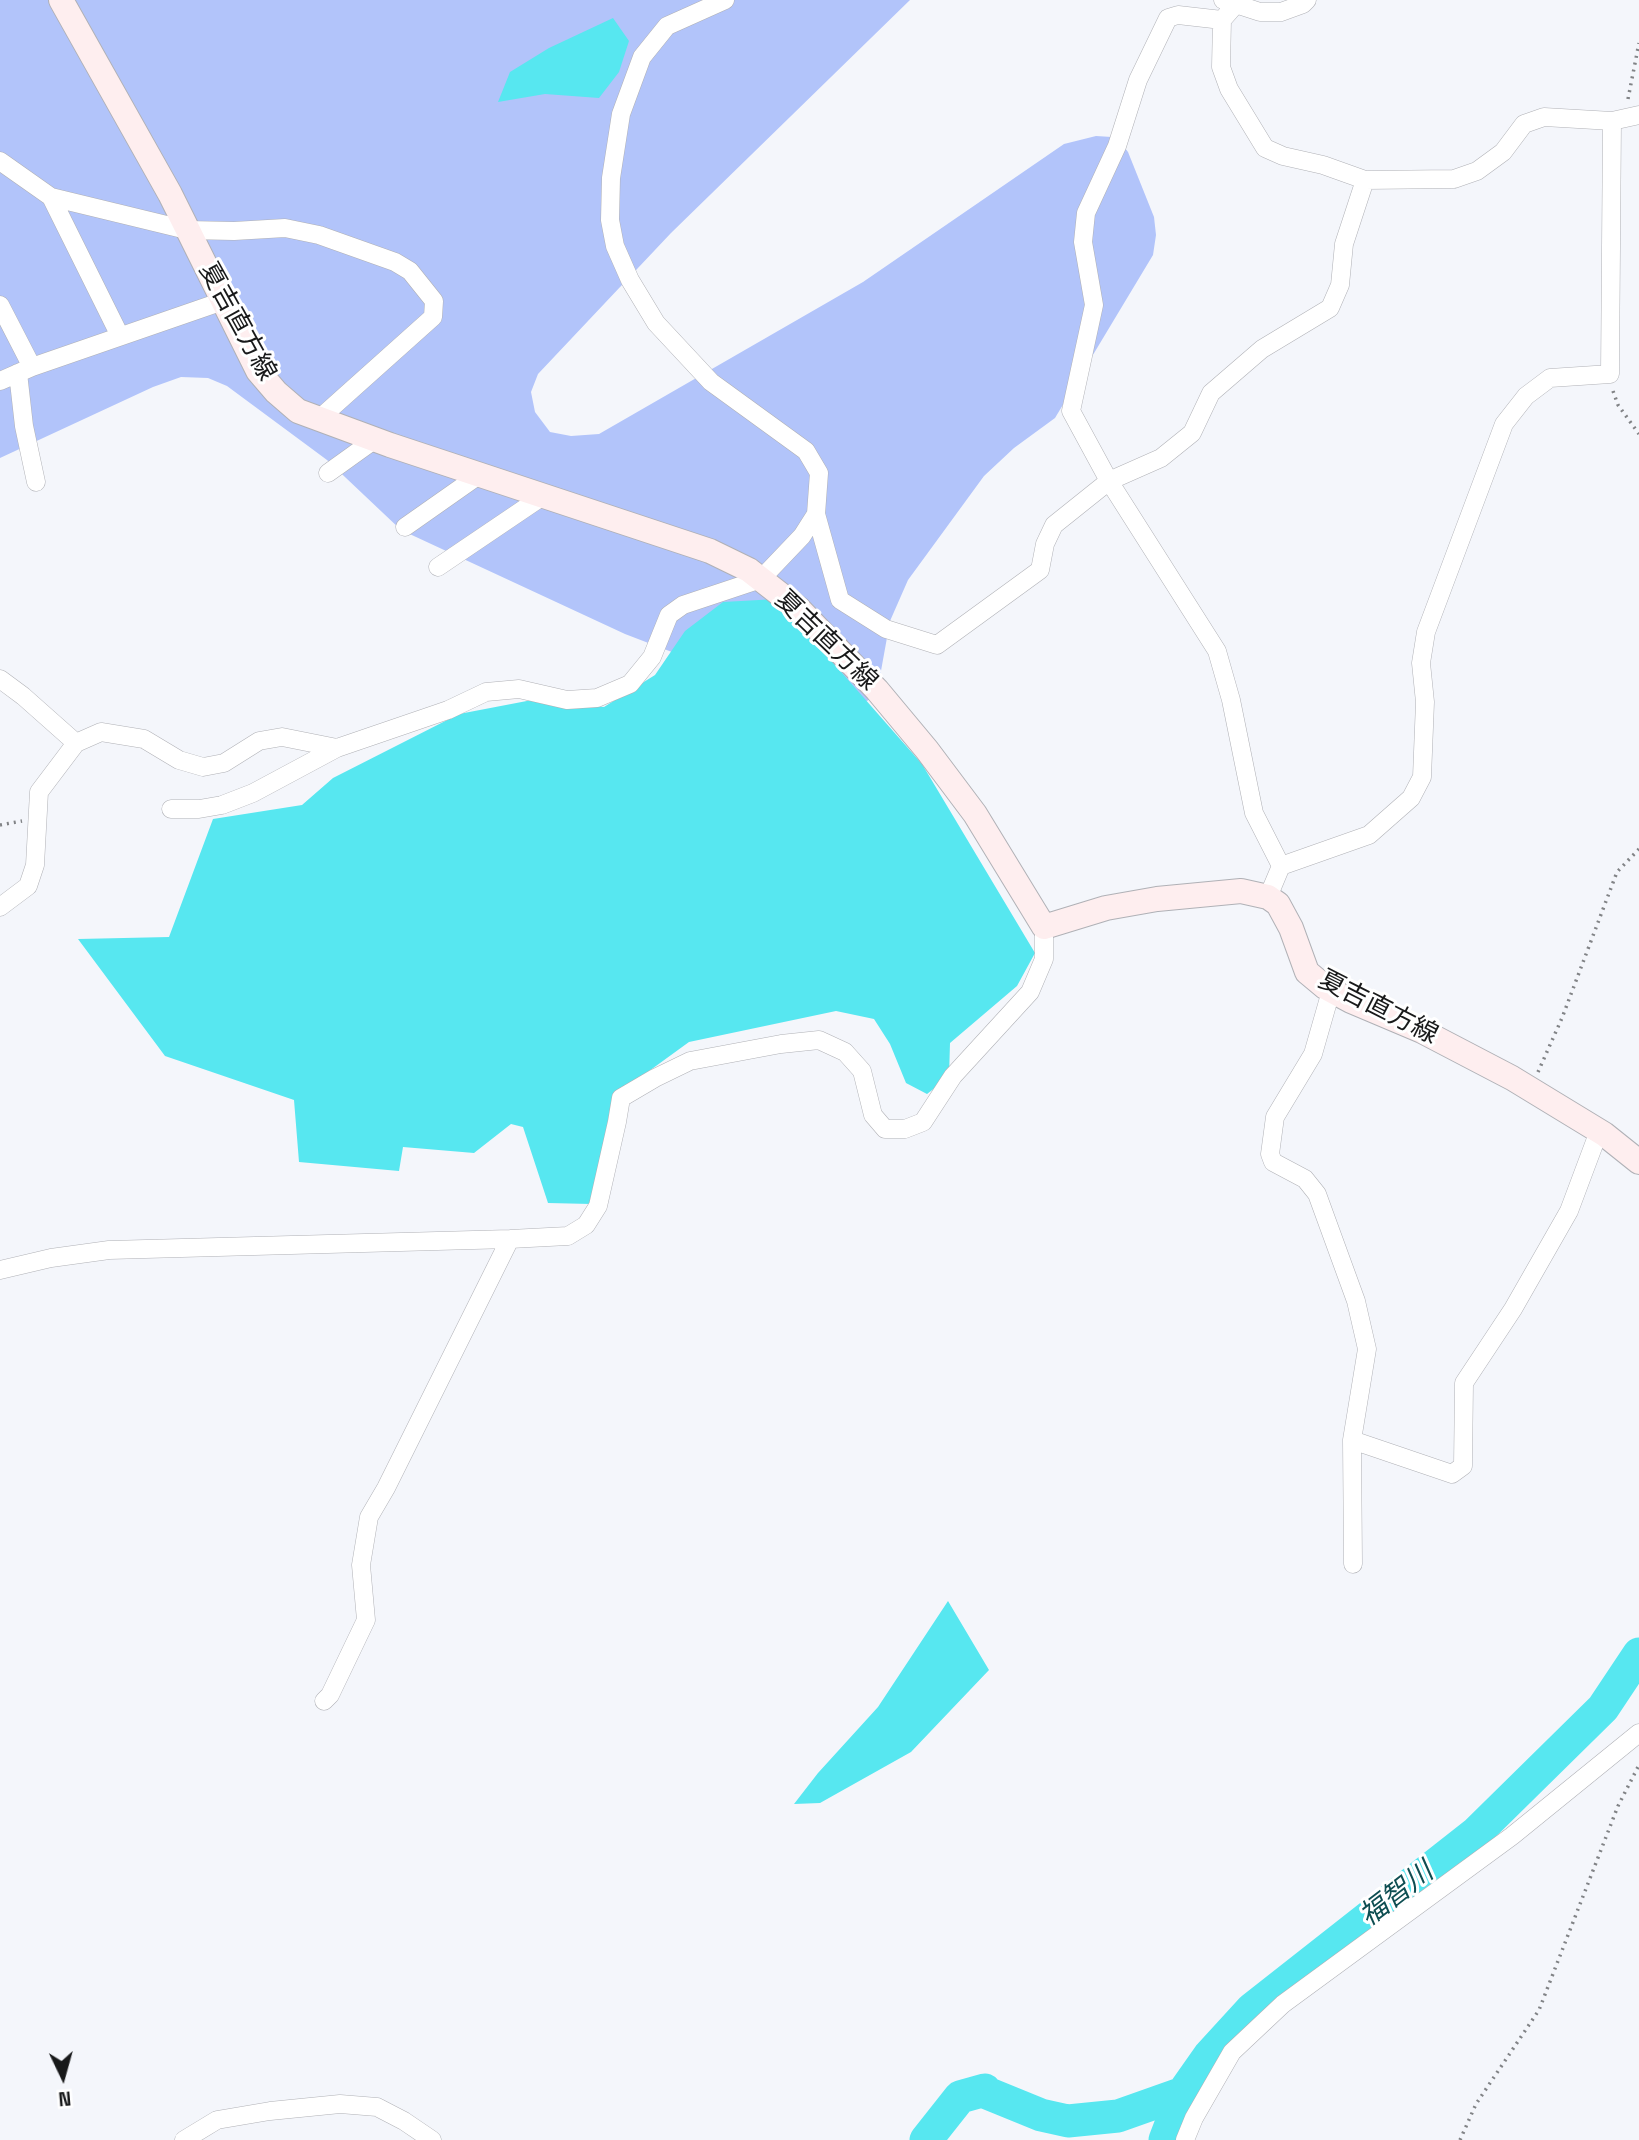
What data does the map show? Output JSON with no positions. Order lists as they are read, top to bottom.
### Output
{
  "streets": {
    "main road": ["夏吉直方線"]
  },
  "water": ["福智川"],
  "north": "bottom"
}
